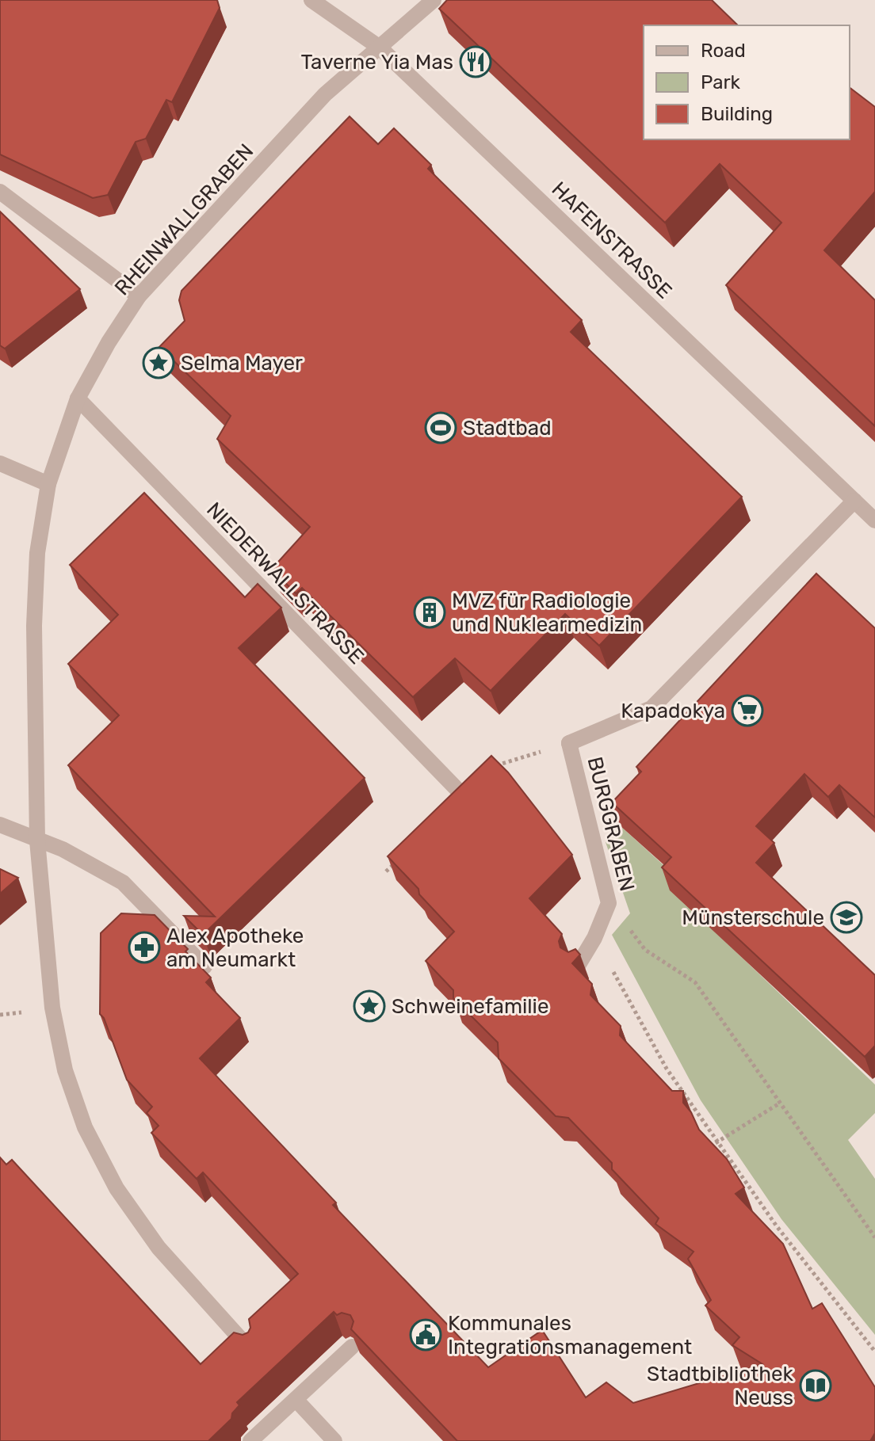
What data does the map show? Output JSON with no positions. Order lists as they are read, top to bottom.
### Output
{
  "streets": {
    "street": [
      "RHEINWALLGRABEN",
      "HAFENSTRASSE",
      "NIEDERWALLSTRASSE",
      "BURGGRABEN"
    ]
  },
  "crossings": [
    ["RHEINWALLGRABEN", "HAFENSTRASSE"],
    ["RHEINWALLGRABEN", "NIEDERWALLSTRASSE"],
    ["HAFENSTRASSE", "BURGGRABEN"]
  ],
  "places": {
    "restaurant": ["Taverne Yia Mas"],
    "place": ["Selma Mayer", "Schweinefamilie"],
    "sports": ["Stadtbad"],
    "building": ["MVZ für Radiologie und Nuklearmedizin"],
    "supermarket": ["Kapadokya"],
    "school or university": ["Münsterschule"],
    "pharmacy": ["Alex Apotheke am Neumarkt"],
    "public building": ["Kommunales Integrationsmanagement"],
    "library": ["Stadtbibliothek Neuss"]
  },
  "legend": ["Road", "Park", "Building"]
}
